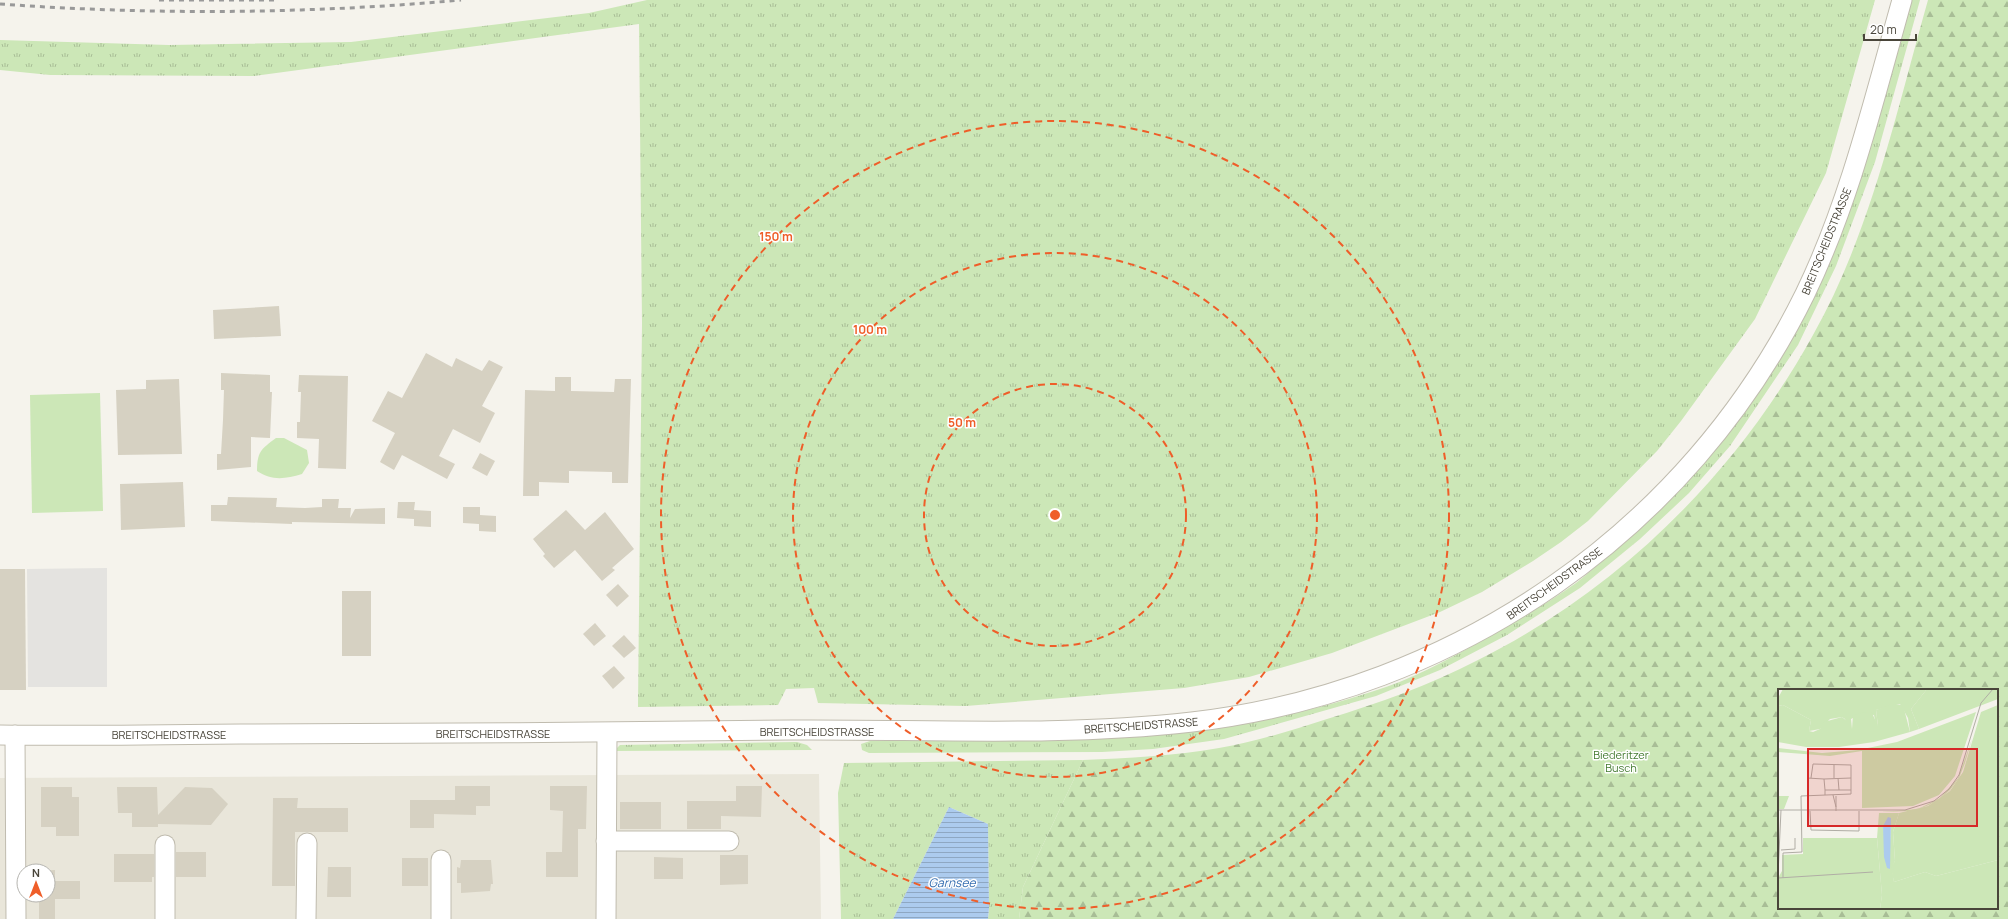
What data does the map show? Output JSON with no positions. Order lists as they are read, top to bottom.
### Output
{
  "streets": {
    "street": ["BREITSCHEIDSTRASSE"]
  },
  "water": ["Garnsee"],
  "parks": ["Biederitzer Busch"],
  "scale_bar": "20 m",
  "north": "top",
  "rings": ["150 m", "100 m", "50 m"]
}
